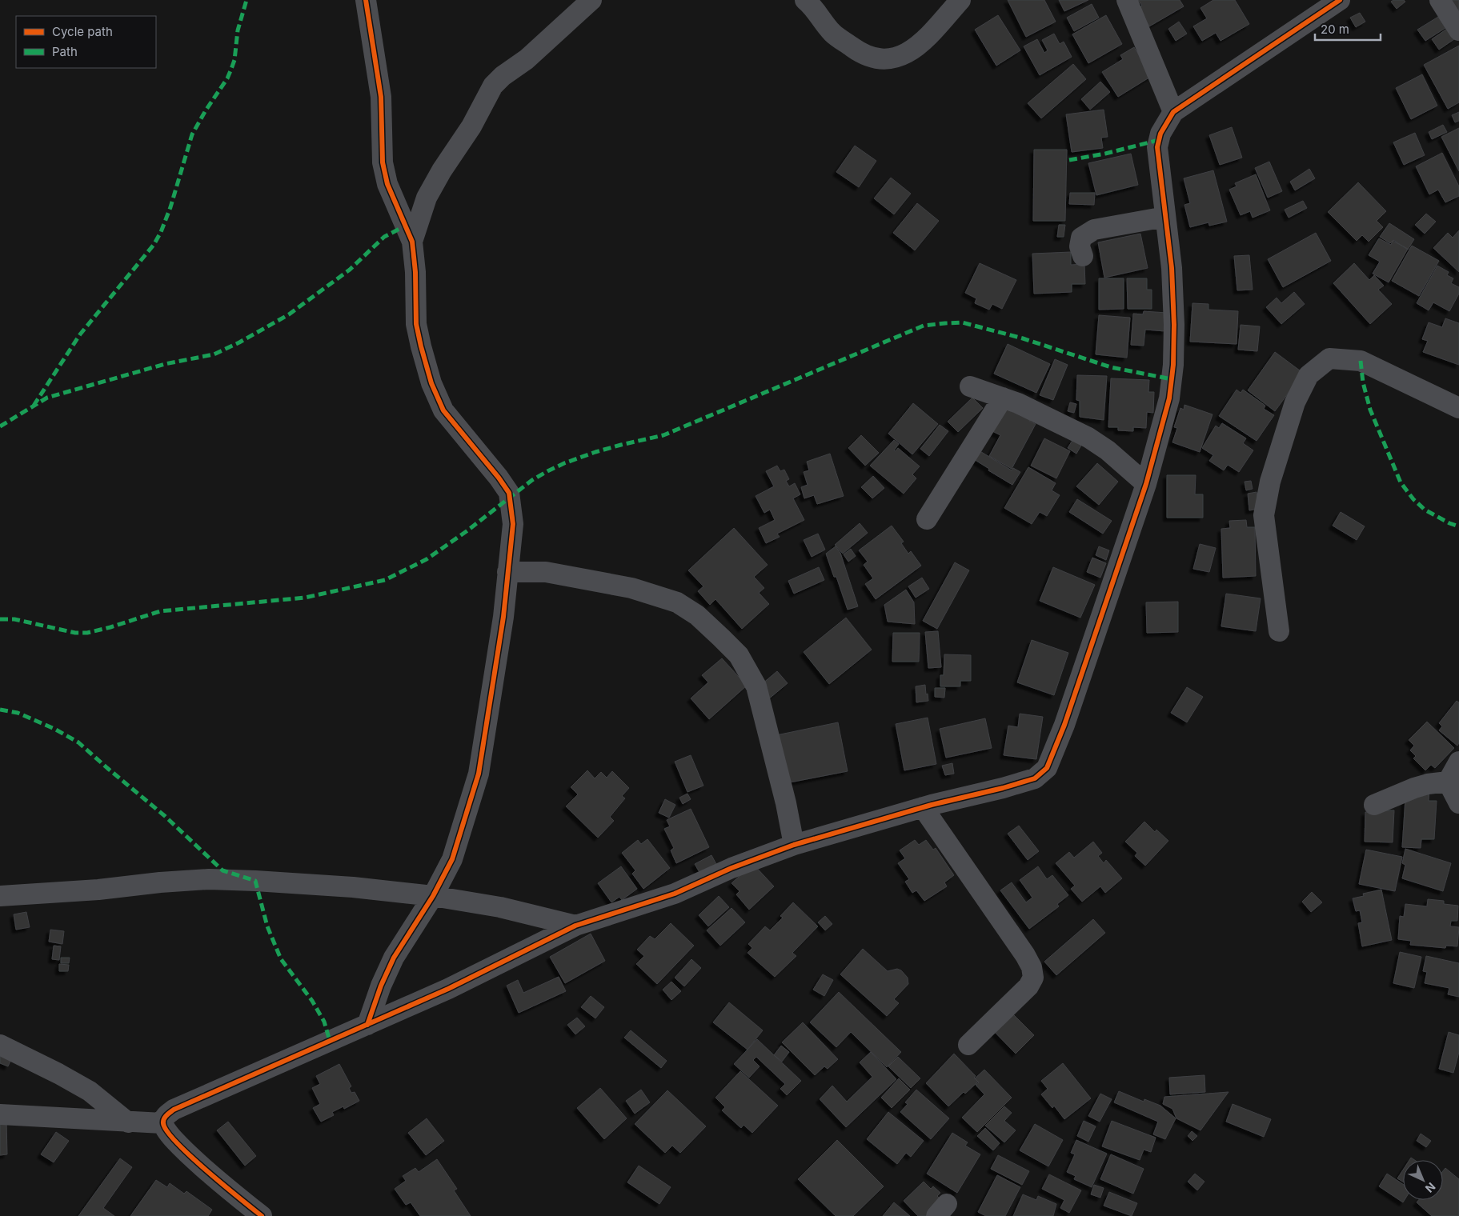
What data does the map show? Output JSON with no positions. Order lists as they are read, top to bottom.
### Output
{
  "legend": ["Cycle path", "Path"],
  "scale_bar": "20 m",
  "north": "bottom right"
}
